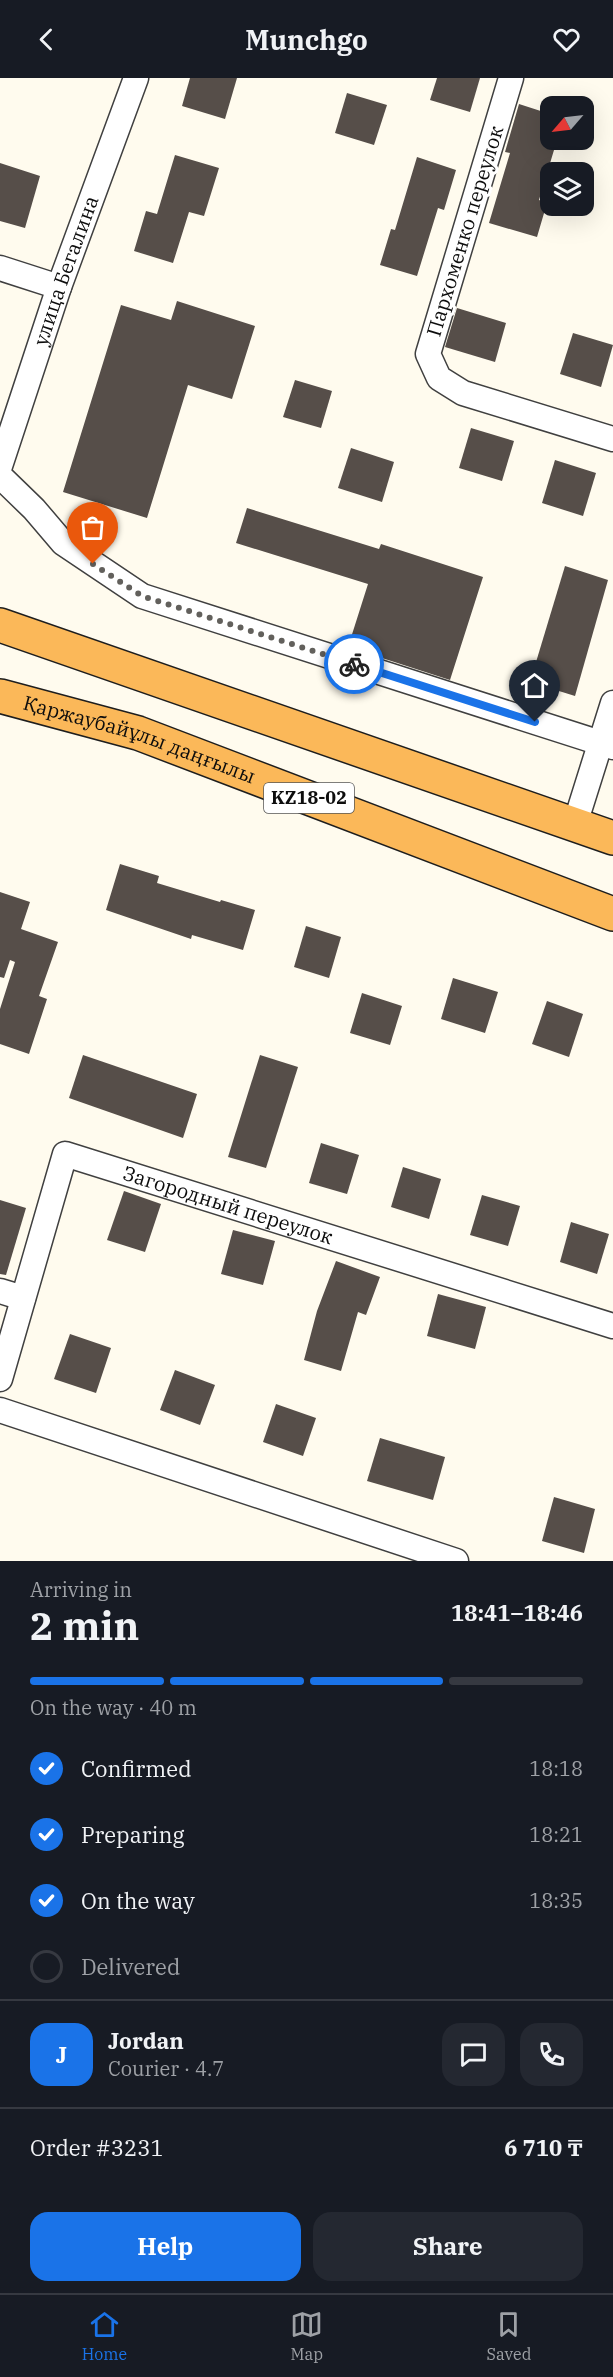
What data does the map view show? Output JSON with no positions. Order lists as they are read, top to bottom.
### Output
{
  "streets": {
    "highway": ["Қаржаубайұлы даңғылы", "KZ18-02"],
    "street": ["Пархоменко переулок", "улица Бегалина", "Загородный переулок"]
  },
  "north": "bottom left",
  "page": {
    "header": "Munchgo",
    "heading": ["2 min", "Arriving in", "18:41–18:46"],
    "panel": [
      "Jordan",
      "Courier · 4.7",
      "Order #3231",
      "6 710 ₸"
    ],
    "bar": "On the way · 40 m",
    "list": [
      ["Confirmed", "18:18"],
      ["Preparing", "18:21"],
      ["On the way", "18:35"],
      "Delivered"
    ],
    "round": "J",
    "buttons": ["Help", "Share"],
    "tabs": ["Home", "Map", "Saved"]
  }
}
